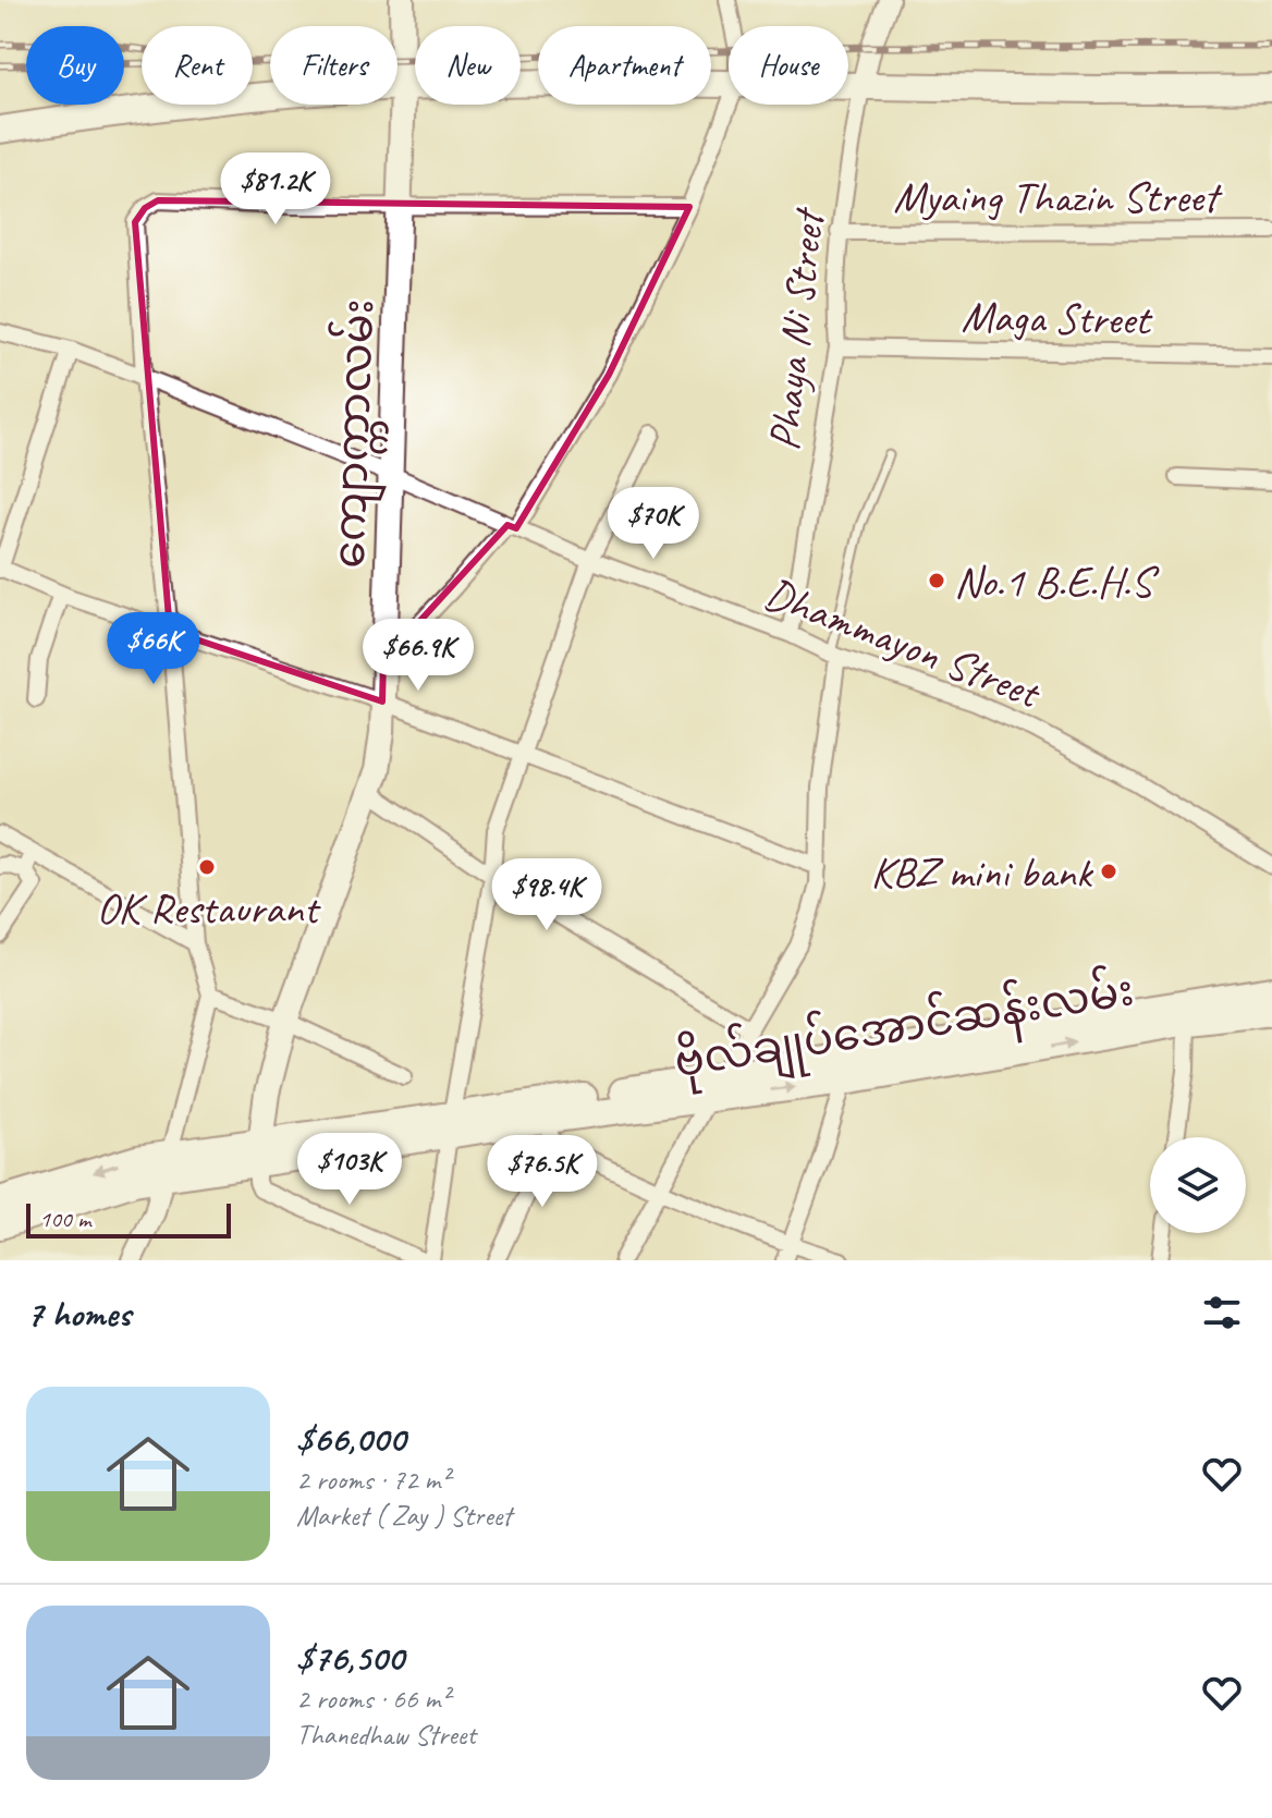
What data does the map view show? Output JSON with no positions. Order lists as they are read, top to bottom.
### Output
{
  "streets": {
    "highway": ["ဗိုလ်ချုပ်အောင်ဆန်းလမ်း"],
    "main road": ["ကျောက္ကာလမ်း"],
    "street": [
      "Myaing Thazin Street",
      "Maga Street",
      "Phaya Ni Street",
      "Dhammayon Street"
    ]
  },
  "crossings": [
    ["Myaing Thazin Street", "Phaya Ni Street"],
    ["Maga Street", "Phaya Ni Street"],
    ["Phaya Ni Street", "Dhammayon Street"],
    ["ကျောက္ကာလမ်း", "Dhammayon Street"],
    ["ကျောက္ကာလမ်း", "ဗိုလ်ချုပ်အောင်ဆန်းလမ်း"]
  ],
  "places": ["No.1 B.E.H.S", "OK Restaurant", "KBZ mini bank"],
  "scale_bar": "100 m",
  "page": {
    "chip": [
      "Buy",
      "Rent",
      "Filters",
      "New",
      "Apartment",
      "House"
    ],
    "price": [
      "$81.2K",
      "$70K",
      "$66K",
      "$66.9K",
      "$98.4K",
      "$103K",
      "$76.5K"
    ],
    "scale": "100 m",
    "heading": "7 homes",
    "list": [
      {
        "name": "$66,000",
        "note": "2 rooms · 72 m² · Market ( Zay ) Street"
      },
      {
        "name": "$76,500",
        "note": "2 rooms · 66 m² · Thanedhaw Street"
      }
    ]
  }
}
